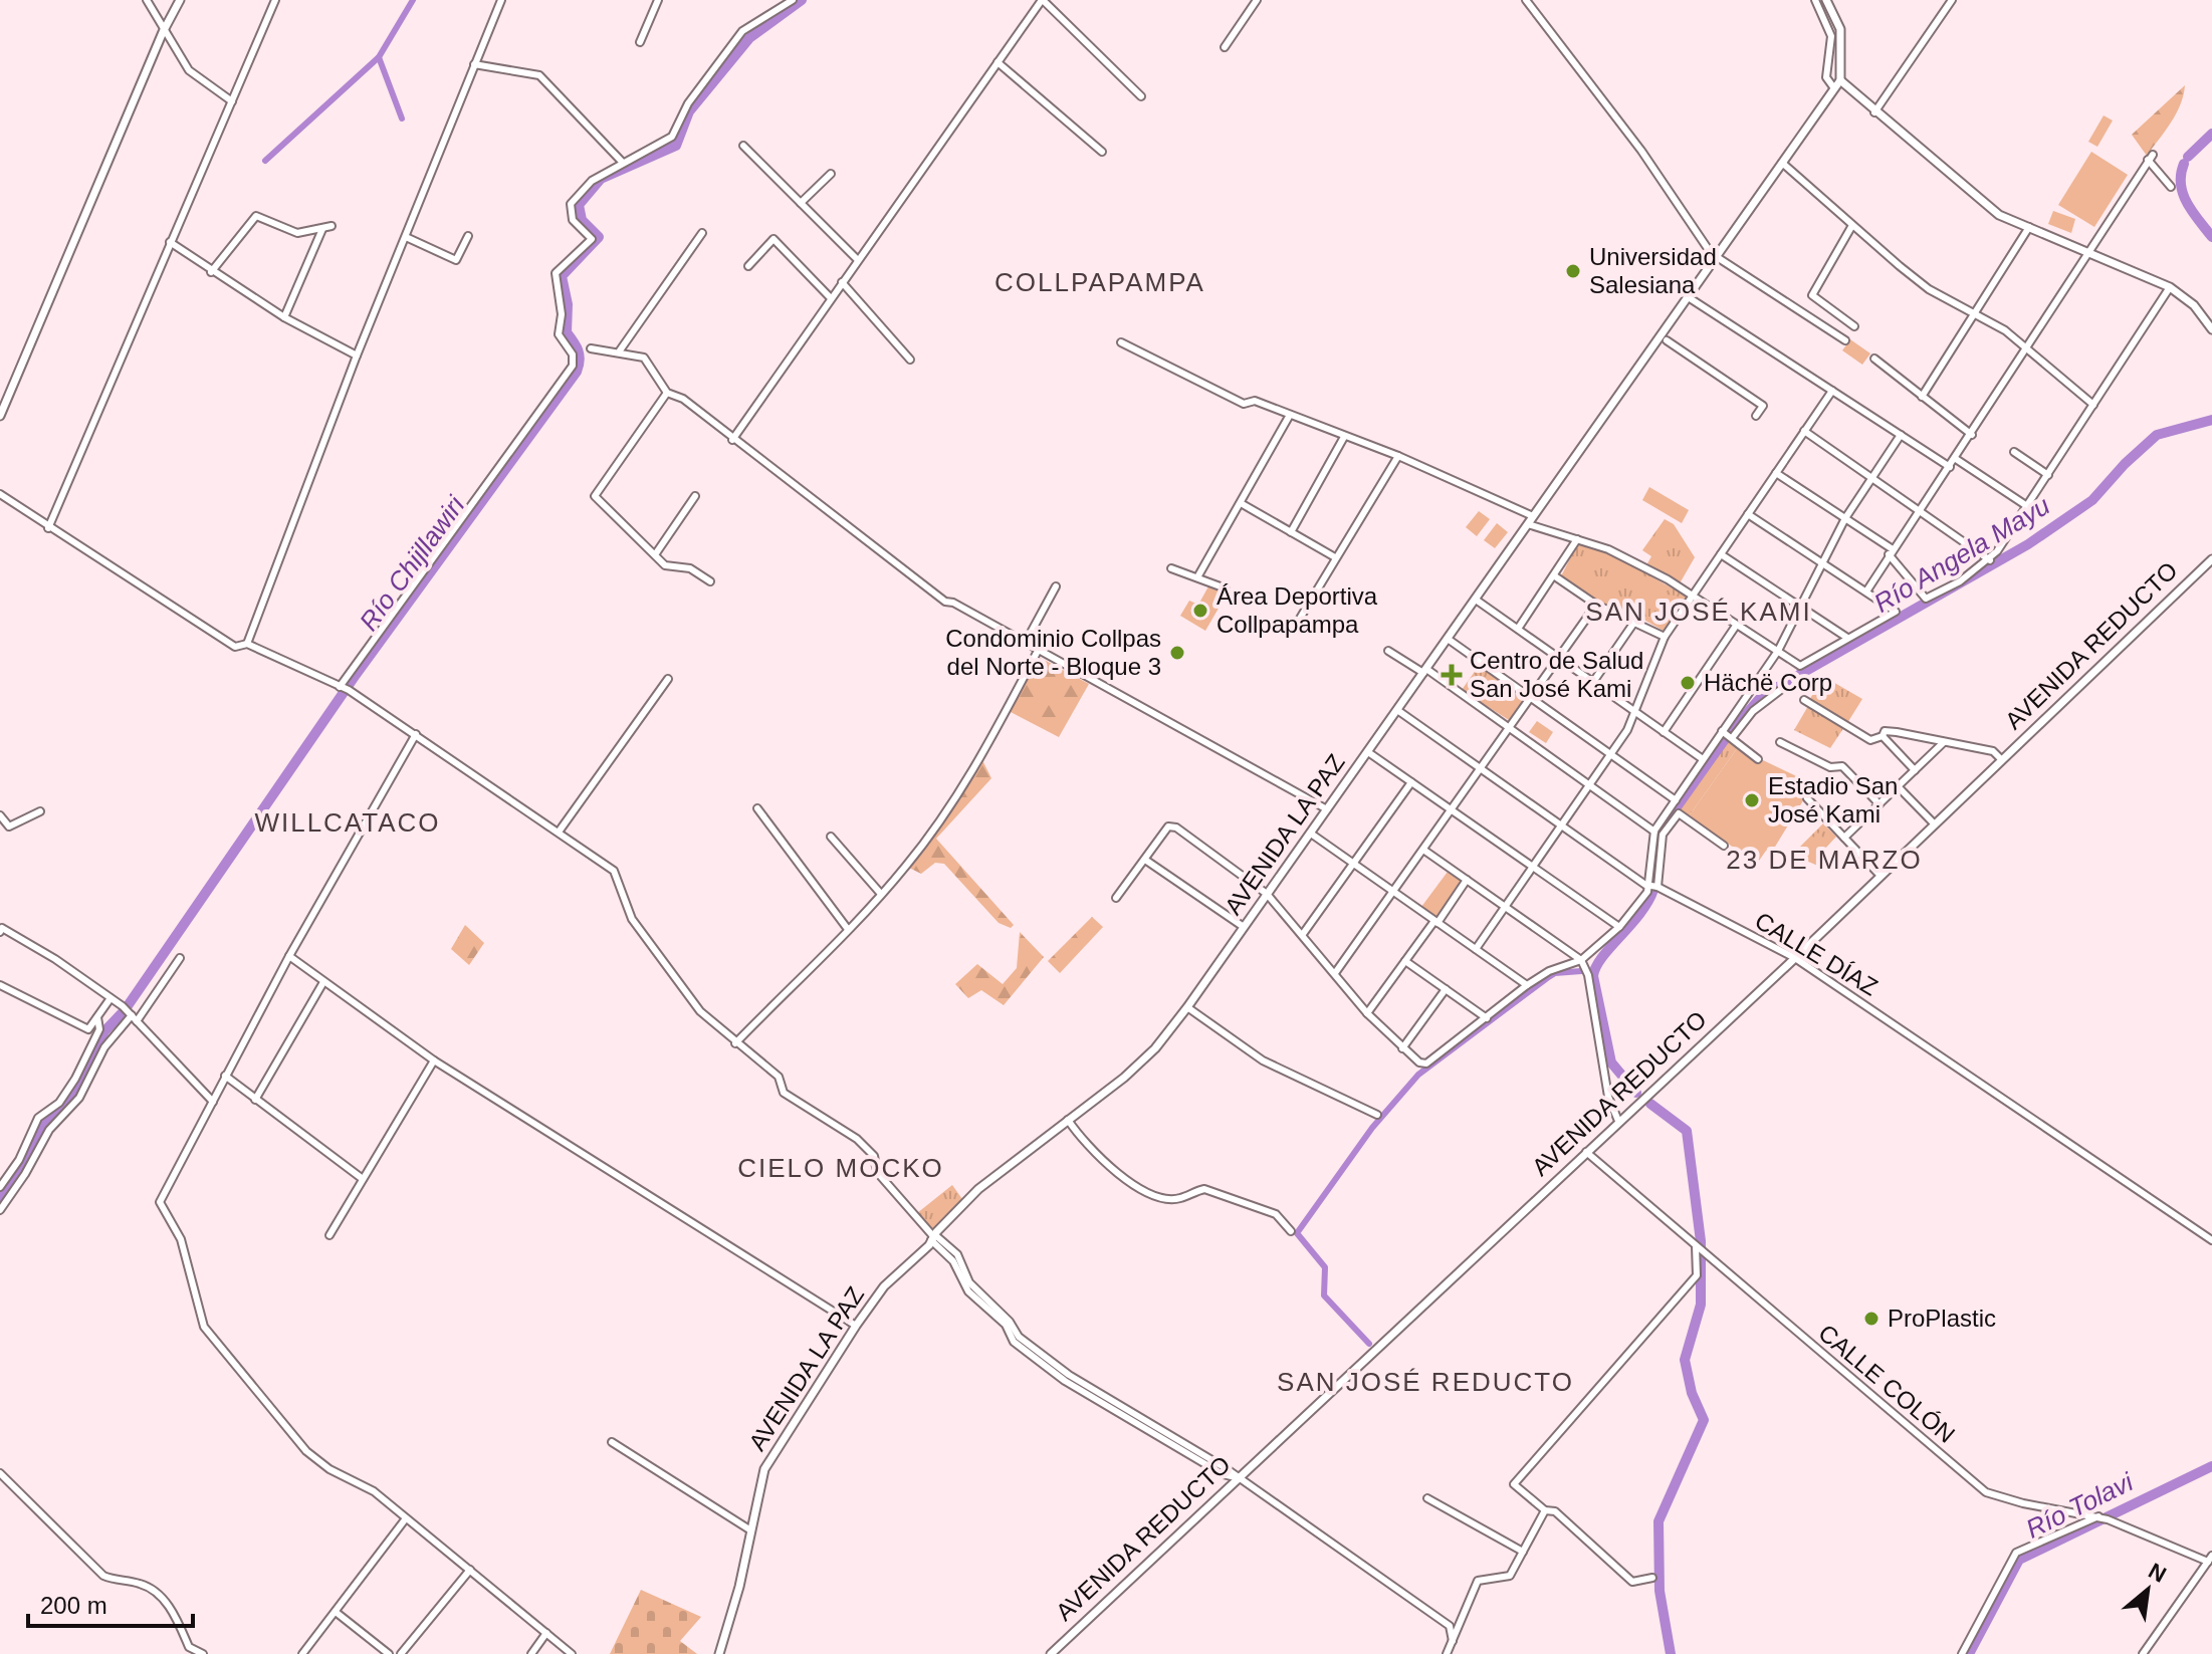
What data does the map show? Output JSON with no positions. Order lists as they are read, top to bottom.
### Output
{
  "streets": {
    "main road": ["AVENIDA REDUCTO", "AVENIDA LA PAZ"],
    "street": ["CALLE DÍAZ", "CALLE COLÓN"]
  },
  "crossings": [
    ["AVENIDA REDUCTO", "CALLE DÍAZ"],
    ["AVENIDA REDUCTO", "CALLE COLÓN"],
    ["AVENIDA LA PAZ", "CALLE DÍAZ"]
  ],
  "districts": [
    "COLLPAPAMPA",
    "SAN JOSÉ KAMI",
    "WILLCATACO",
    "23 DE MARZO",
    "CIELO MOCKO",
    "SAN JOSÉ REDUCTO"
  ],
  "water": ["Río Angela Mayu", "Río Chijllawiri", "Río Tolavi"],
  "places": {
    "other": [
      "Universidad Salesiana",
      "Área Deportiva Collpapampa",
      "Condominio Collpas del Norte - Bloque 3",
      "Hächë Corp",
      "Estadio San José Kami",
      "ProPlastic"
    ],
    "health": ["Centro de Salud San José Kami"]
  },
  "scale_bar": "200 m",
  "north": "top right"
}
